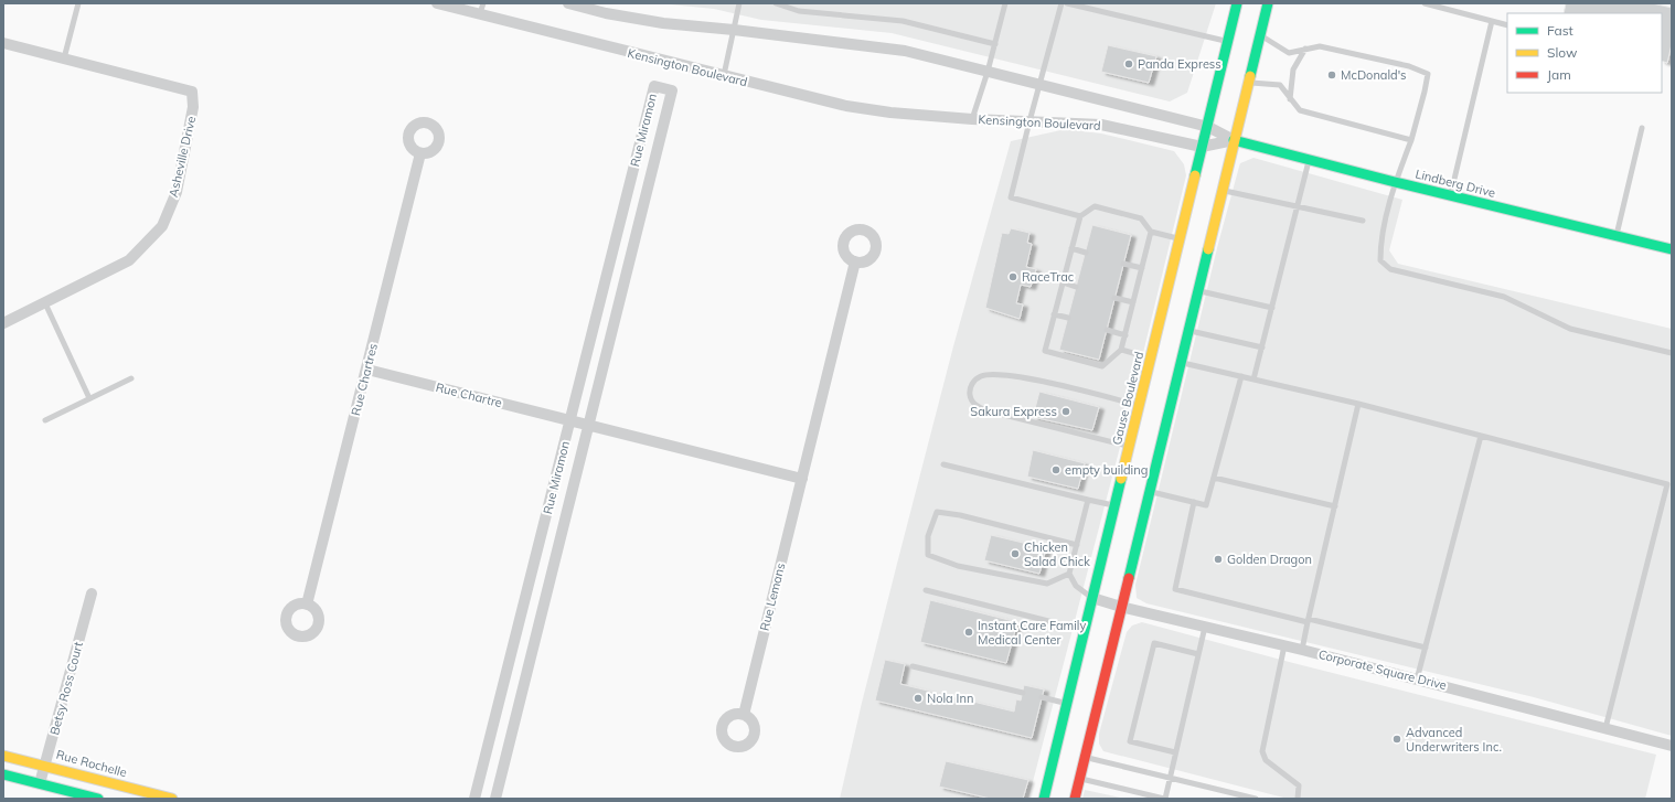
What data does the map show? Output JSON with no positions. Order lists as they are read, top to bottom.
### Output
{
  "streets": {
    "main road": ["Lindberg Drive", "Gause Boulevard", "Rue Rochelle"],
    "street": [
      "Kensington Boulevard",
      "Rue Miramon",
      "Asheville Drive",
      "Rue Chartres",
      "Rue Chartre",
      "Rue Lemans",
      "Corporate Square Drive",
      "Betsy Ross Court"
    ]
  },
  "crossings": [
    ["Kensington Boulevard", "Lindberg Drive"],
    ["Kensington Boulevard", "Gause Boulevard"],
    ["Rue Miramon", "Rue Chartre"],
    ["Rue Chartres", "Rue Chartre"],
    ["Gause Boulevard", "Corporate Square Drive"],
    ["Betsy Ross Court", "Rue Rochelle"]
  ],
  "places": [
    "Panda Express",
    "McDonald's",
    "RaceTrac",
    "Sakura Express",
    "empty building",
    "Chicken Salad Chick",
    "Golden Dragon",
    "Instant Care Family Medical Center",
    "Nola Inn",
    "Advanced Underwriters Inc."
  ],
  "legend": ["Fast", "Slow", "Jam"]
}
